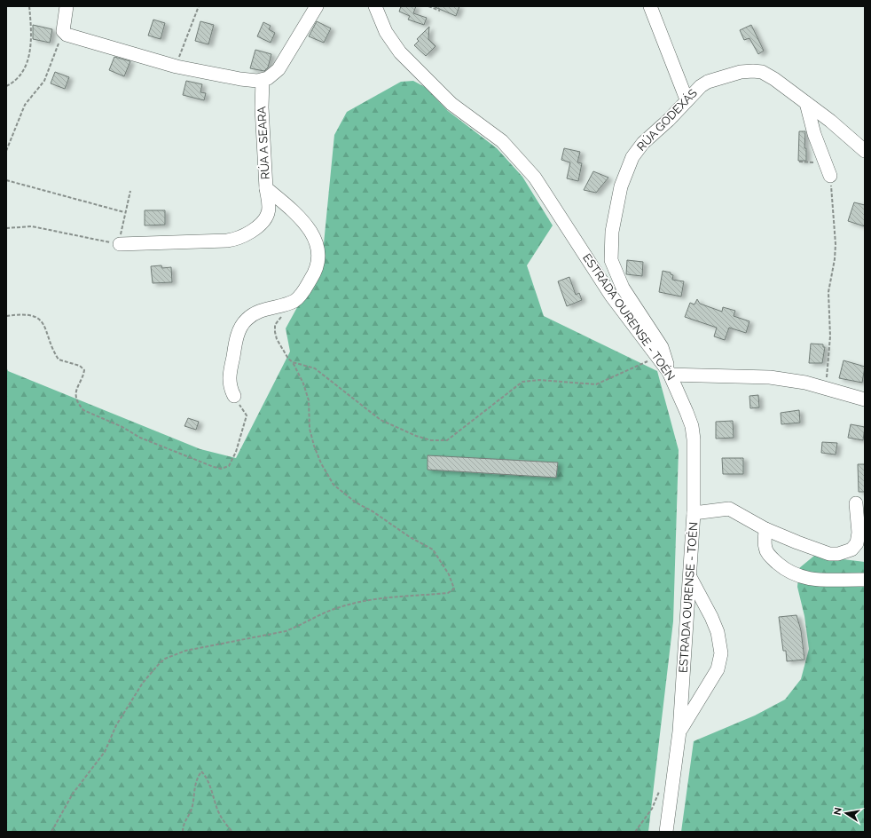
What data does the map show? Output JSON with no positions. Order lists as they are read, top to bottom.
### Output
{
  "streets": {
    "street": ["RÚA GODEXÁS", "RÚA A SEARA", "ESTRADA OURENSE - TOÉN"]
  },
  "crossings": [
    ["RÚA GODEXÁS", "ESTRADA OURENSE - TOÉN"]
  ],
  "north": "left"
}
